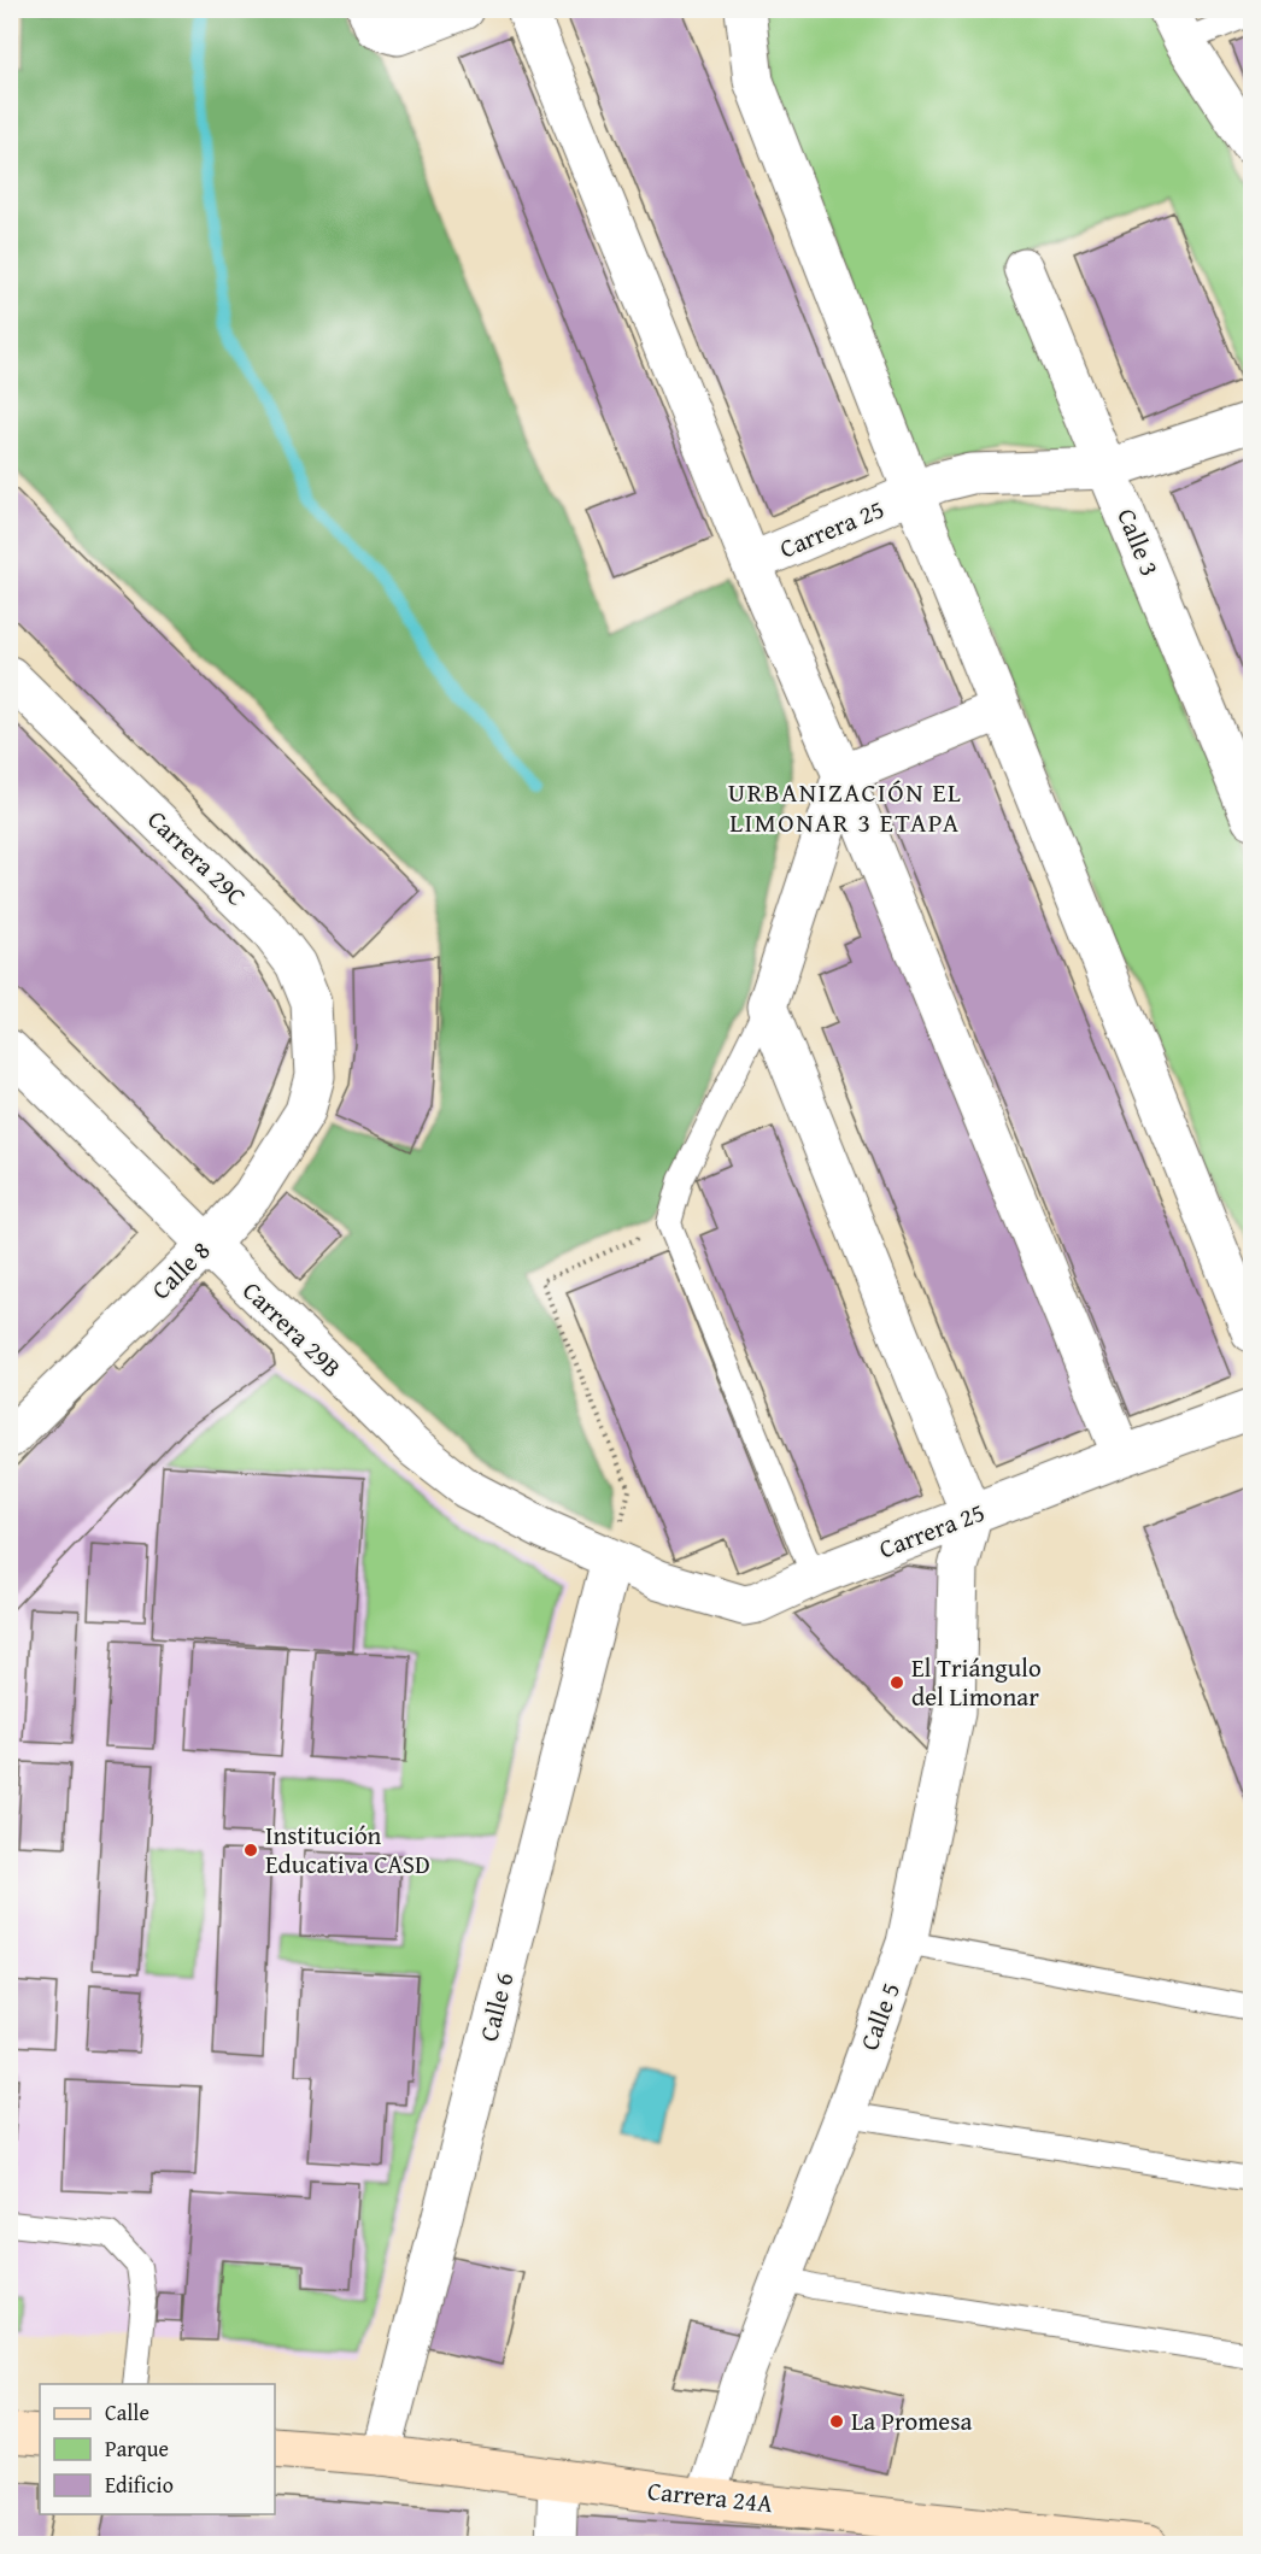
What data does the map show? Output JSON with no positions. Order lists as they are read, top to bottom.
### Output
{
  "streets": {
    "street": [
      "Carrera 25",
      "Calle 3",
      "Carrera 29C",
      "Calle 8",
      "Carrera 29B",
      "Calle 6",
      "Calle 5",
      "Carrera 24A"
    ]
  },
  "crossings": [
    ["Carrera 25", "Calle 3"],
    ["Carrera 25", "Carrera 29B"],
    ["Carrera 25", "Calle 6"],
    ["Carrera 25", "Calle 5"],
    ["Carrera 29C", "Calle 8"],
    ["Calle 8", "Carrera 29B"],
    ["Carrera 29B", "Calle 6"],
    ["Calle 6", "Carrera 24A"],
    ["Calle 5", "Carrera 24A"]
  ],
  "districts": ["URBANIZACIÓN EL LIMONAR 3 ETAPA"],
  "places": ["El Triángulo del Limonar", "Institución Educativa CASD", "La Promesa"],
  "legend": ["Calle", "Parque", "Edificio"]
}
